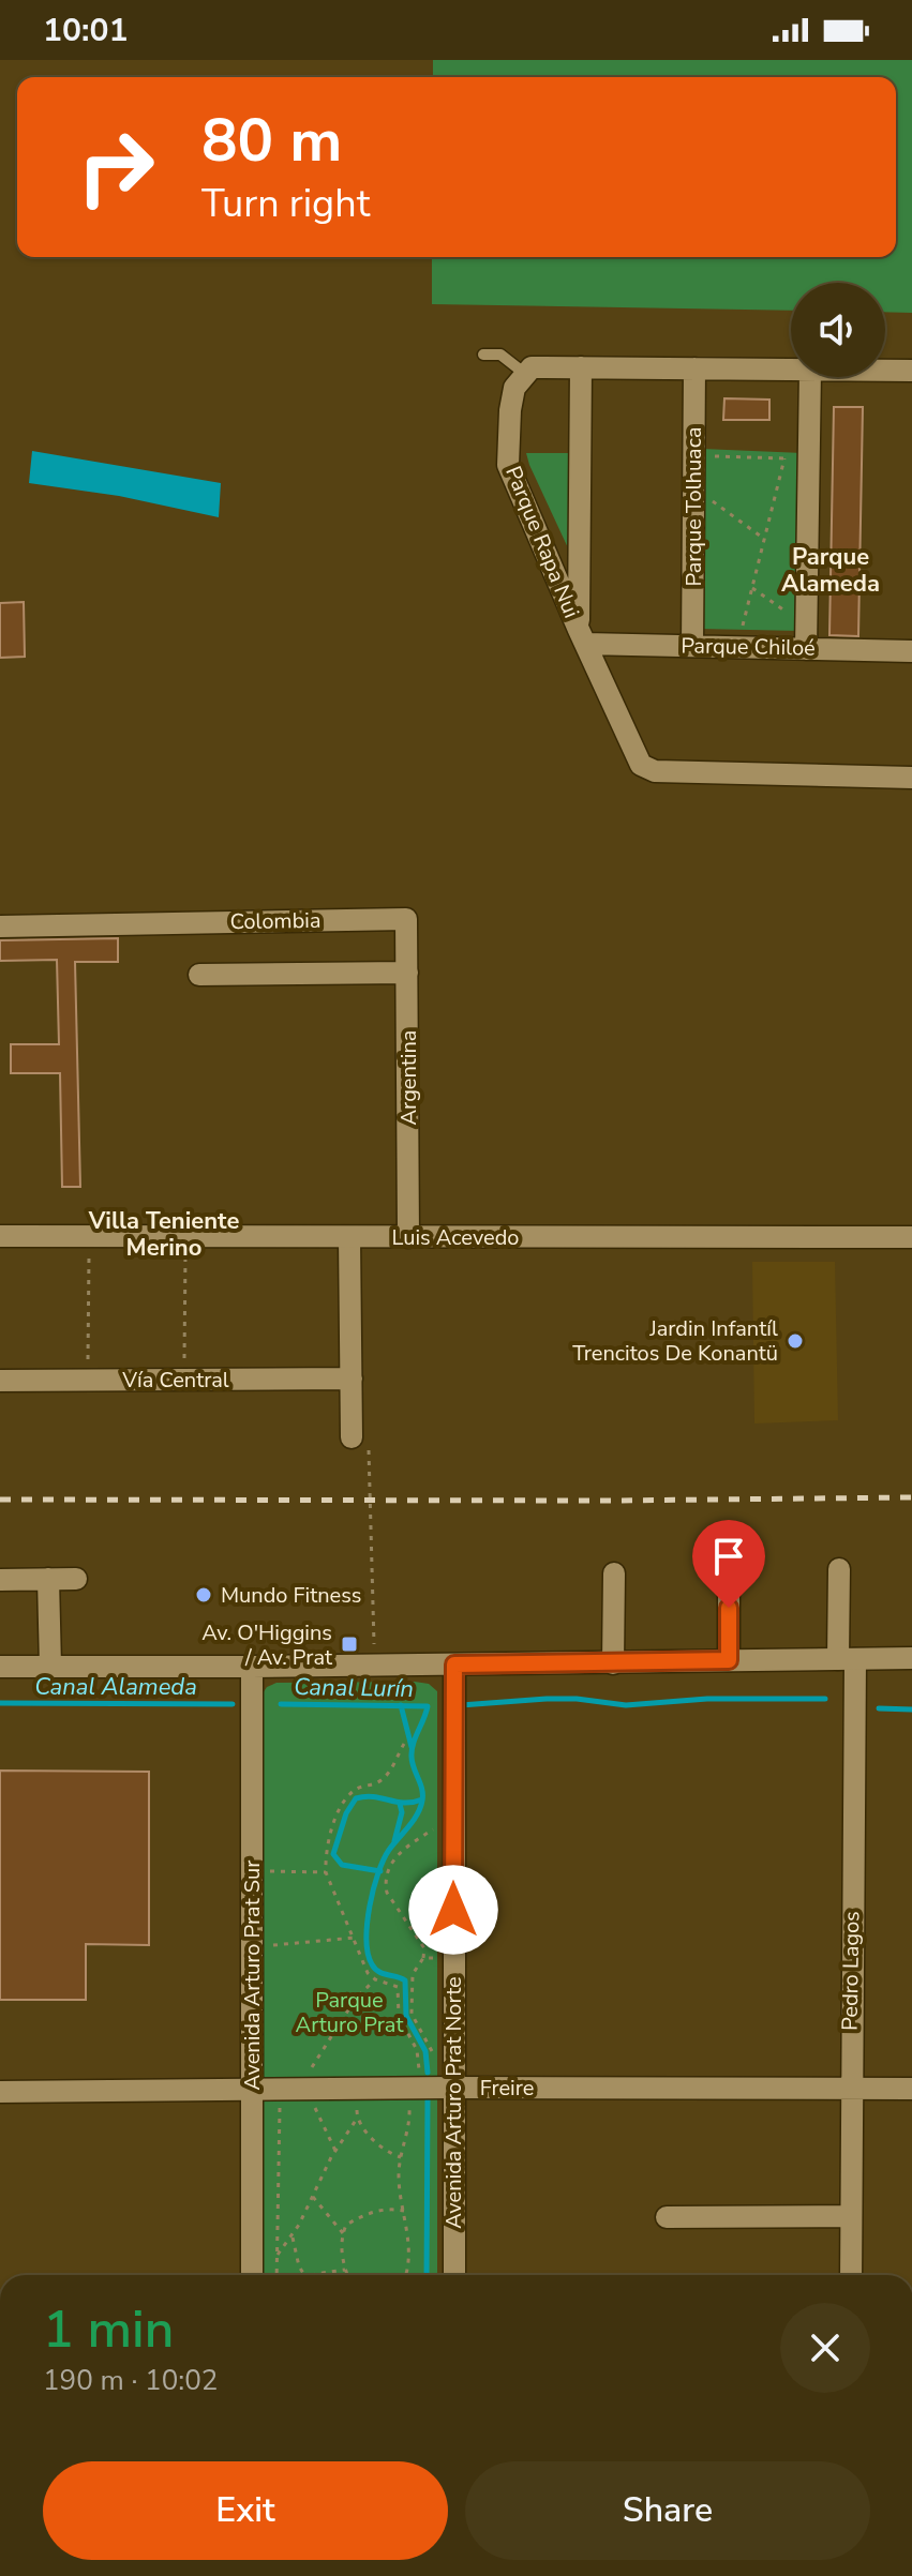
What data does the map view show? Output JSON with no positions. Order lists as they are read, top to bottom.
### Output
{
  "streets": {
    "street": [
      "Parque Tolhuaca",
      "Parque Rapa Nui",
      "Parque Chiloé",
      "Colombia",
      "Argentina",
      "Luis Acevedo",
      "Vía Central",
      "Pedro Lagos",
      "Avenida Arturo Prat Sur",
      "Freire",
      "Avenida Arturo Prat Norte"
    ]
  },
  "crossings": [
    ["Parque Tolhuaca", "Parque Chiloé"],
    ["Parque Rapa Nui", "Parque Chiloé"],
    ["Colombia", "Argentina"],
    ["Argentina", "Luis Acevedo"],
    ["Pedro Lagos", "Freire"],
    ["Avenida Arturo Prat Sur", "Freire"],
    ["Freire", "Avenida Arturo Prat Norte"]
  ],
  "districts": ["Parque Alameda", "Villa Teniente Merino"],
  "water": ["Canal Alameda", "Canal Lurín"],
  "parks": ["Parque Arturo Prat"],
  "places": {
    "other": ["Jardin Infantíl Trencitos De Konantü", "Mundo Fitness"],
    "transit": ["Av. O'Higgins / Av. Prat"]
  },
  "page": {
    "status": "10:01",
    "turn": ["80 m", "Turn right"],
    "heading": ["1 min", "190 m · 10:02"],
    "buttons": ["Exit", "Share"]
  }
}
